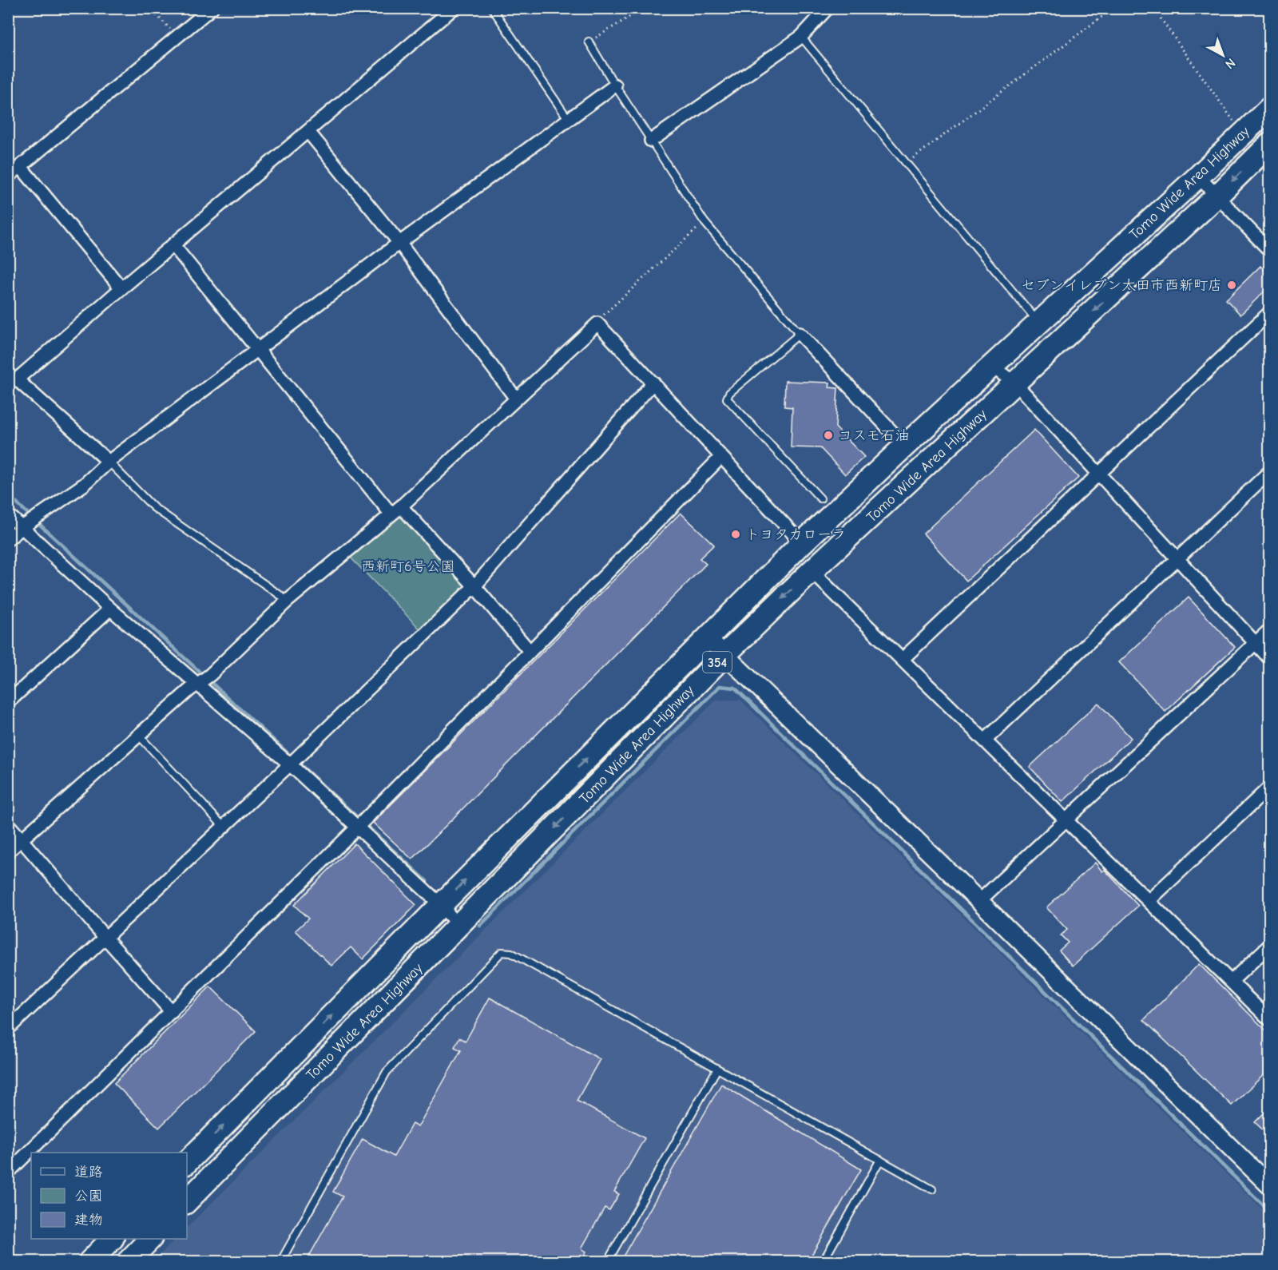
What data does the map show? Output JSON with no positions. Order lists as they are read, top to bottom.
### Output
{
  "streets": {
    "highway": ["Tomo Wide Area Highway", "354"]
  },
  "parks": ["西新町6号公園"],
  "places": ["セブンイレブン太田市西新町店", "コスモ石油", "トヨタカローラ"],
  "legend": ["道路", "公園", "建物"],
  "north": "bottom right"
}
